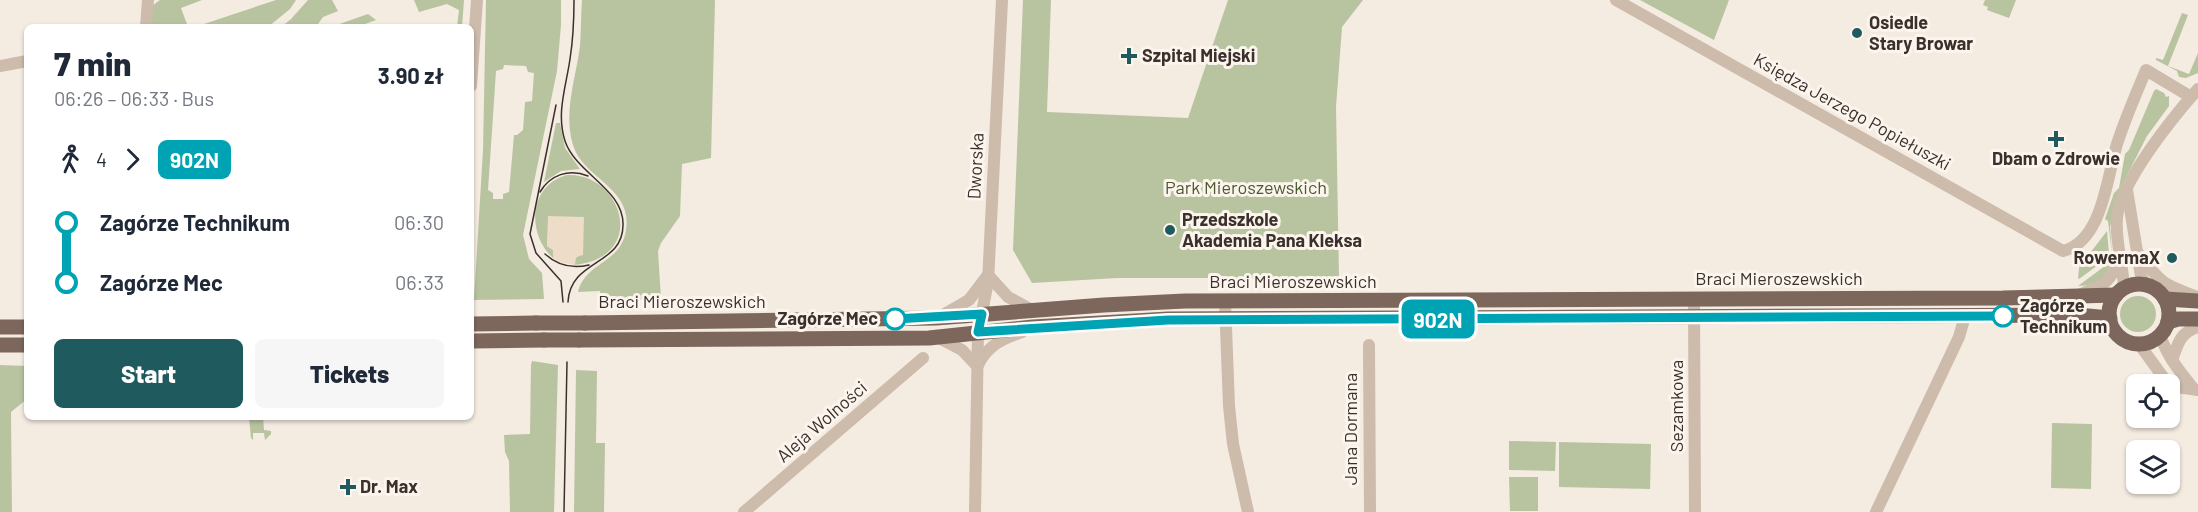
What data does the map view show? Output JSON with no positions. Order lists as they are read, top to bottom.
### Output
{
  "streets": {
    "main road": ["Braci Mieroszewskich"],
    "street": [
      "Księdza Jerzego Popiełuszki",
      "Dworska",
      "Sezamkowa",
      "Aleja Wolności",
      "Jana Dormana"
    ]
  },
  "crossings": [
    ["Dworska", "Braci Mieroszewskich"],
    ["Braci Mieroszewskich", "Sezamkowa"]
  ],
  "parks": ["Park Mieroszewskich"],
  "places": {
    "other": [
      "Osiedle Stary Browar",
      "Przedszkole Akademia Pana Kleksa",
      "RowermaX",
      "Zagórze Technikum",
      "Zagórze Mec"
    ],
    "health": ["Szpital Miejski", "Dbam o Zdrowie", "Dr. Max"]
  },
  "lines": ["bus line 902N"],
  "page": {
    "on_map": "902N",
    "heading": ["7 min", "06:26 – 06:33 · Bus", "3.90 zł"],
    "legs": ["4", "902N"],
    "list": [
      {
        "name": "Zagórze Technikum",
        "value": "06:30"
      },
      {
        "name": "Zagórze Mec",
        "value": "06:33"
      }
    ],
    "buttons": ["Start", "Tickets"]
  }
}
